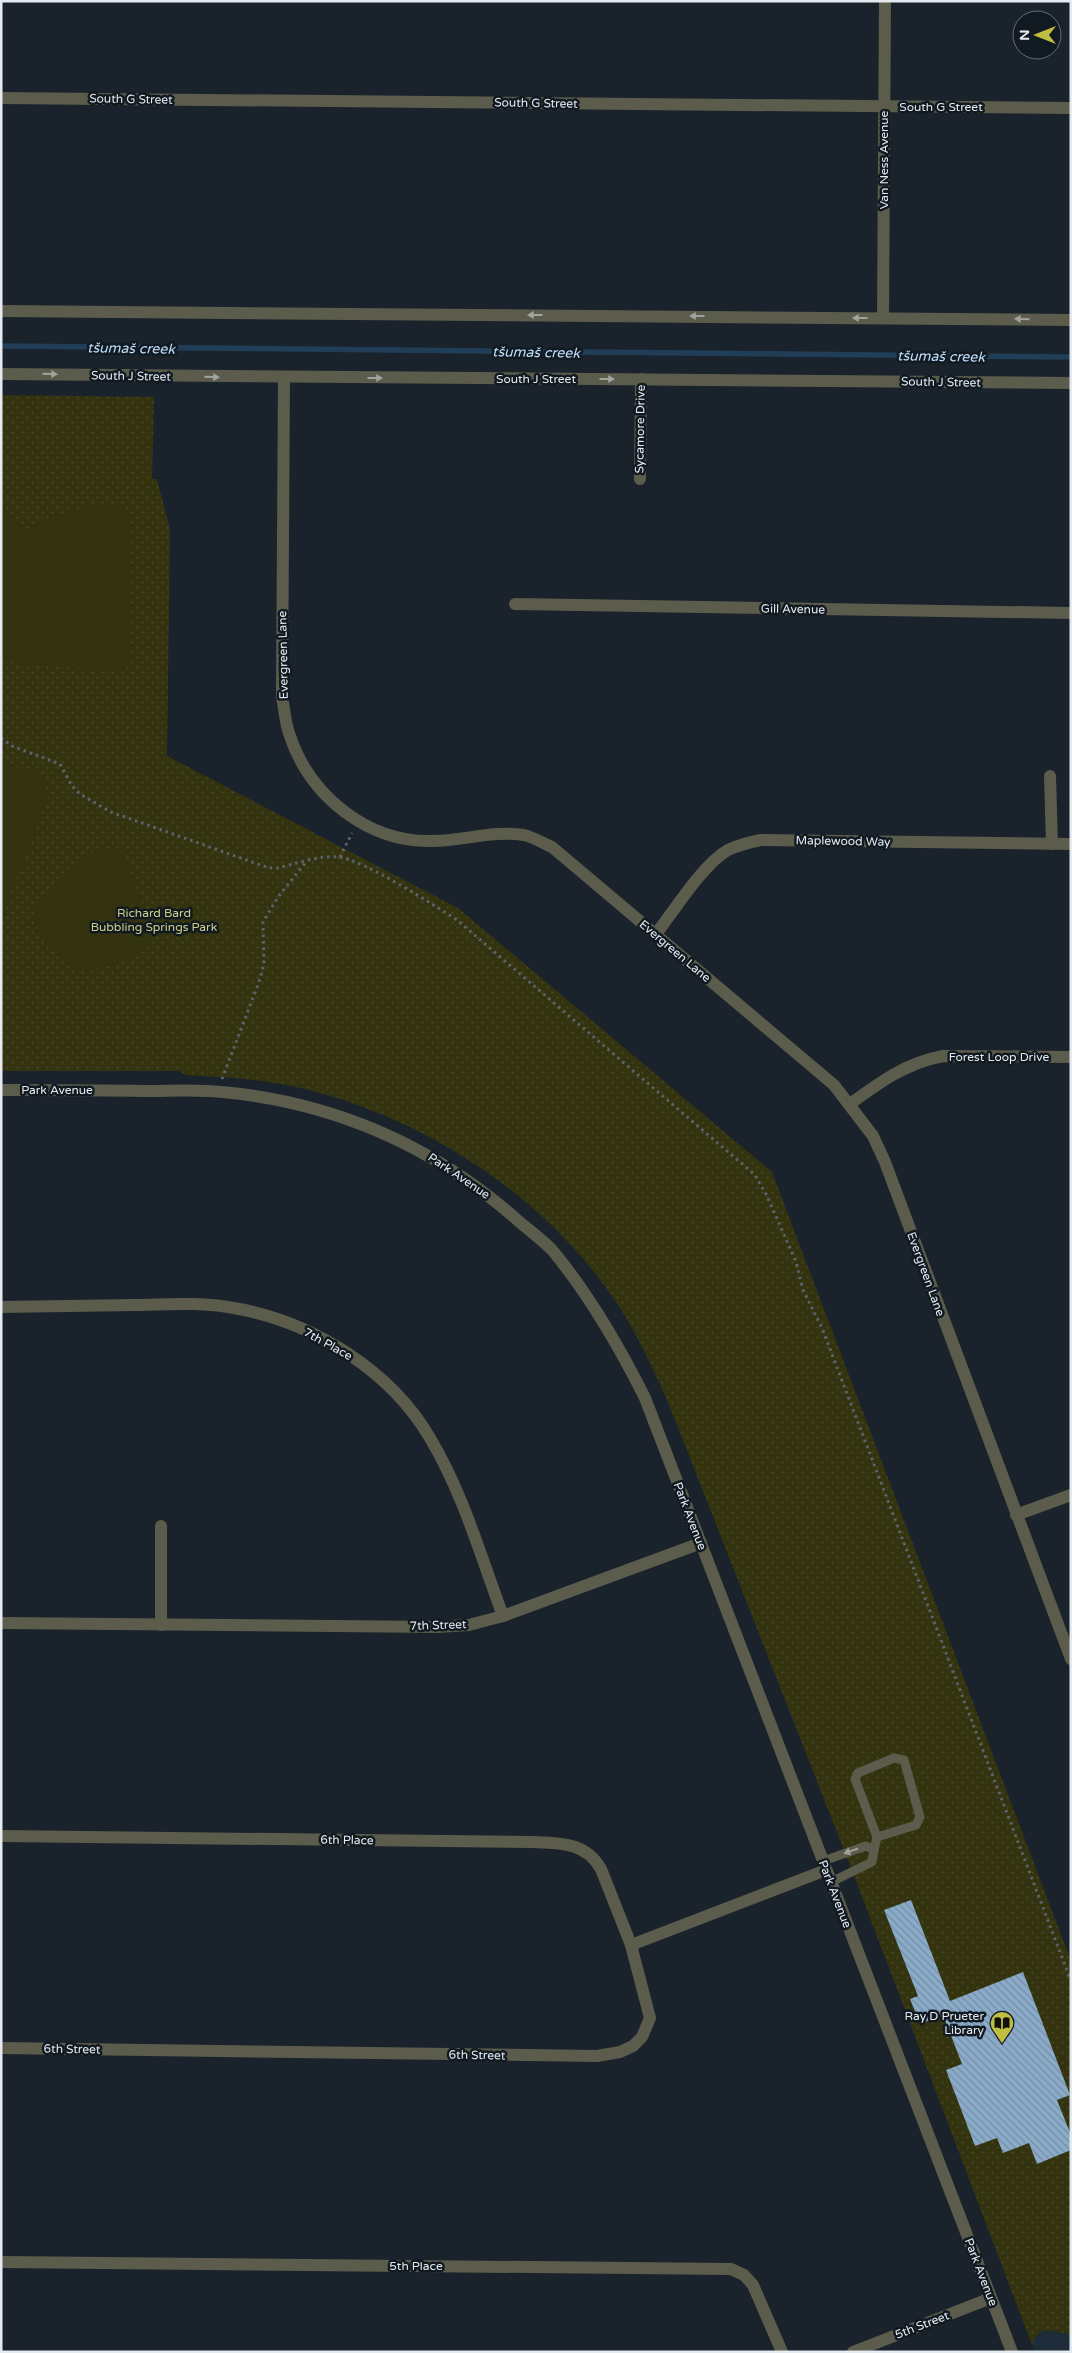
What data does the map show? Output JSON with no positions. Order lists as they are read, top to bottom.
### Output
{
  "streets": {
    "street": [
      "South G Street",
      "Van Ness Avenue",
      "South J Street",
      "Sycamore Drive",
      "Gill Avenue",
      "Evergreen Lane",
      "Maplewood Way",
      "Forest Loop Drive",
      "Park Avenue",
      "7th Place",
      "7th Street",
      "6th Place",
      "6th Street",
      "5th Place",
      "5th Street"
    ]
  },
  "crossings": [
    ["South G Street", "Van Ness Avenue"],
    ["South J Street", "Sycamore Drive"],
    ["South J Street", "Evergreen Lane"],
    ["Evergreen Lane", "Maplewood Way"],
    ["Evergreen Lane", "Forest Loop Drive"],
    ["Park Avenue", "7th Street"],
    ["Park Avenue", "5th Street"],
    ["7th Place", "7th Street"],
    ["6th Place", "6th Street"]
  ],
  "water": ["tšumaš creek"],
  "parks": ["Richard Bard Bubbling Springs Park"],
  "places": {
    "library": ["Ray D Prueter Library"]
  },
  "north": "left"
}
